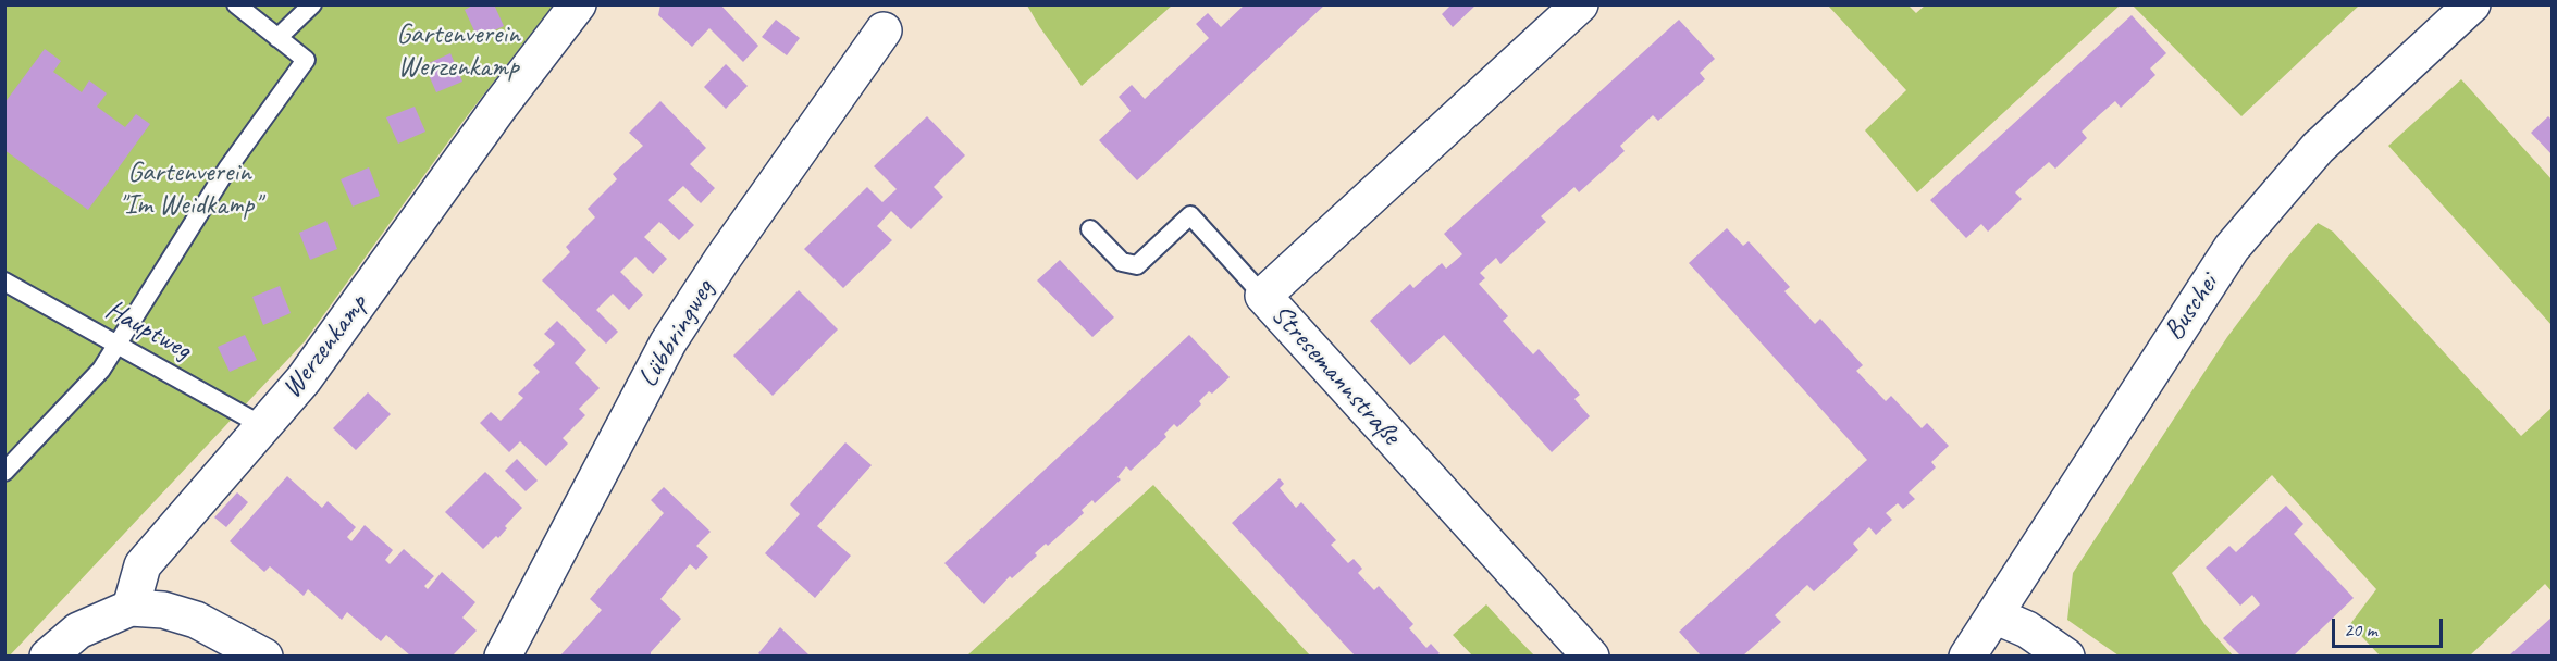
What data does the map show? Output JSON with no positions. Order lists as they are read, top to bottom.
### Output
{
  "streets": {
    "street": [
      "Buschei",
      "Lübbringweg",
      "Werzenkamp",
      "Stresemannstraße"
    ],
    "lane": ["Hauptweg"]
  },
  "crossings": [
    ["Hauptweg", "Werzenkamp"]
  ],
  "parks": ["Gartenverein Werzenkamp", "Gartenverein \"Im Weidkamp\""],
  "scale_bar": "20 m"
}
